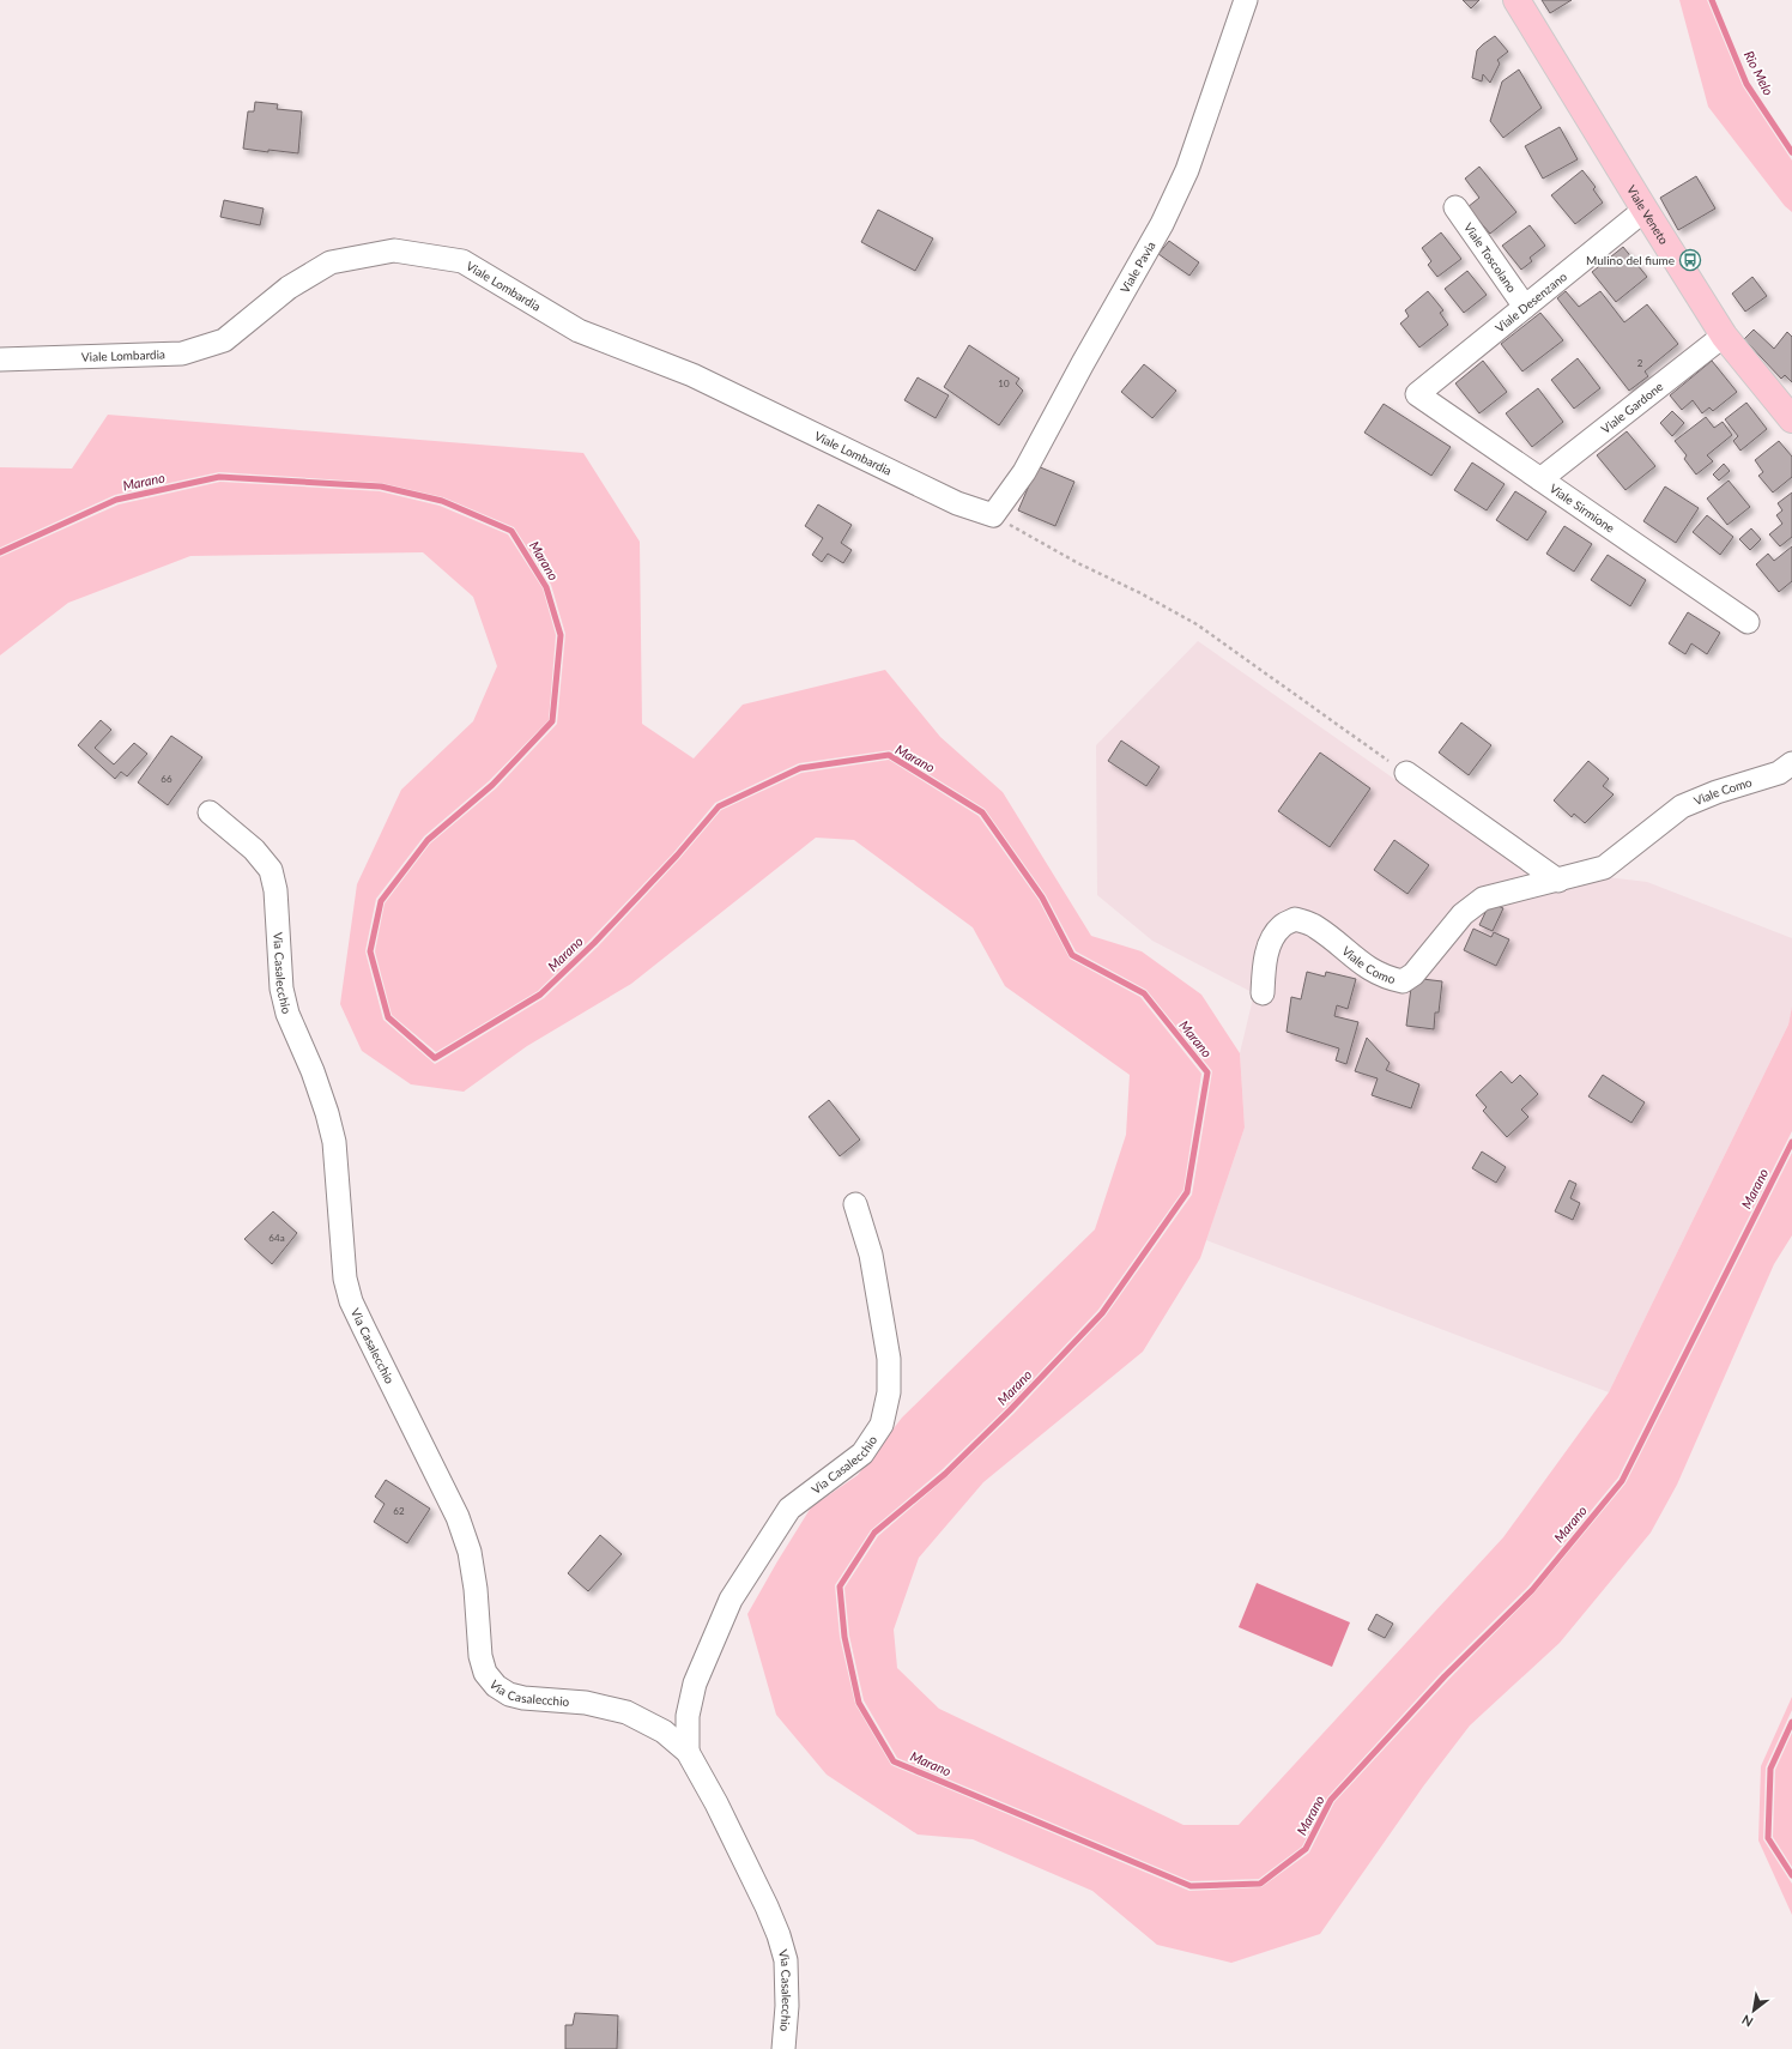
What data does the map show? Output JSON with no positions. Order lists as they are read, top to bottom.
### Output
{
  "streets": {
    "main road": ["Viale Veneto"],
    "street": [
      "Viale Toscolano",
      "Viale Pavia",
      "Viale Lombardia",
      "Viale Desenzano",
      "Viale Gardone",
      "Viale Sirmione",
      "Viale Como",
      "Via Casalecchio"
    ]
  },
  "crossings": [
    ["Viale Veneto", "Viale Desenzano"],
    ["Viale Veneto", "Viale Gardone"],
    ["Viale Toscolano", "Viale Desenzano"],
    ["Viale Pavia", "Viale Lombardia"],
    ["Viale Desenzano", "Viale Sirmione"],
    ["Viale Gardone", "Viale Sirmione"]
  ],
  "water": ["Rio Melo", "Marano"],
  "places": {
    "bus stop": ["Mulino del fiume"]
  },
  "house_numbers": [
    "2",
    "10",
    "66",
    "64a",
    "62"
  ],
  "north": "bottom left"
}
